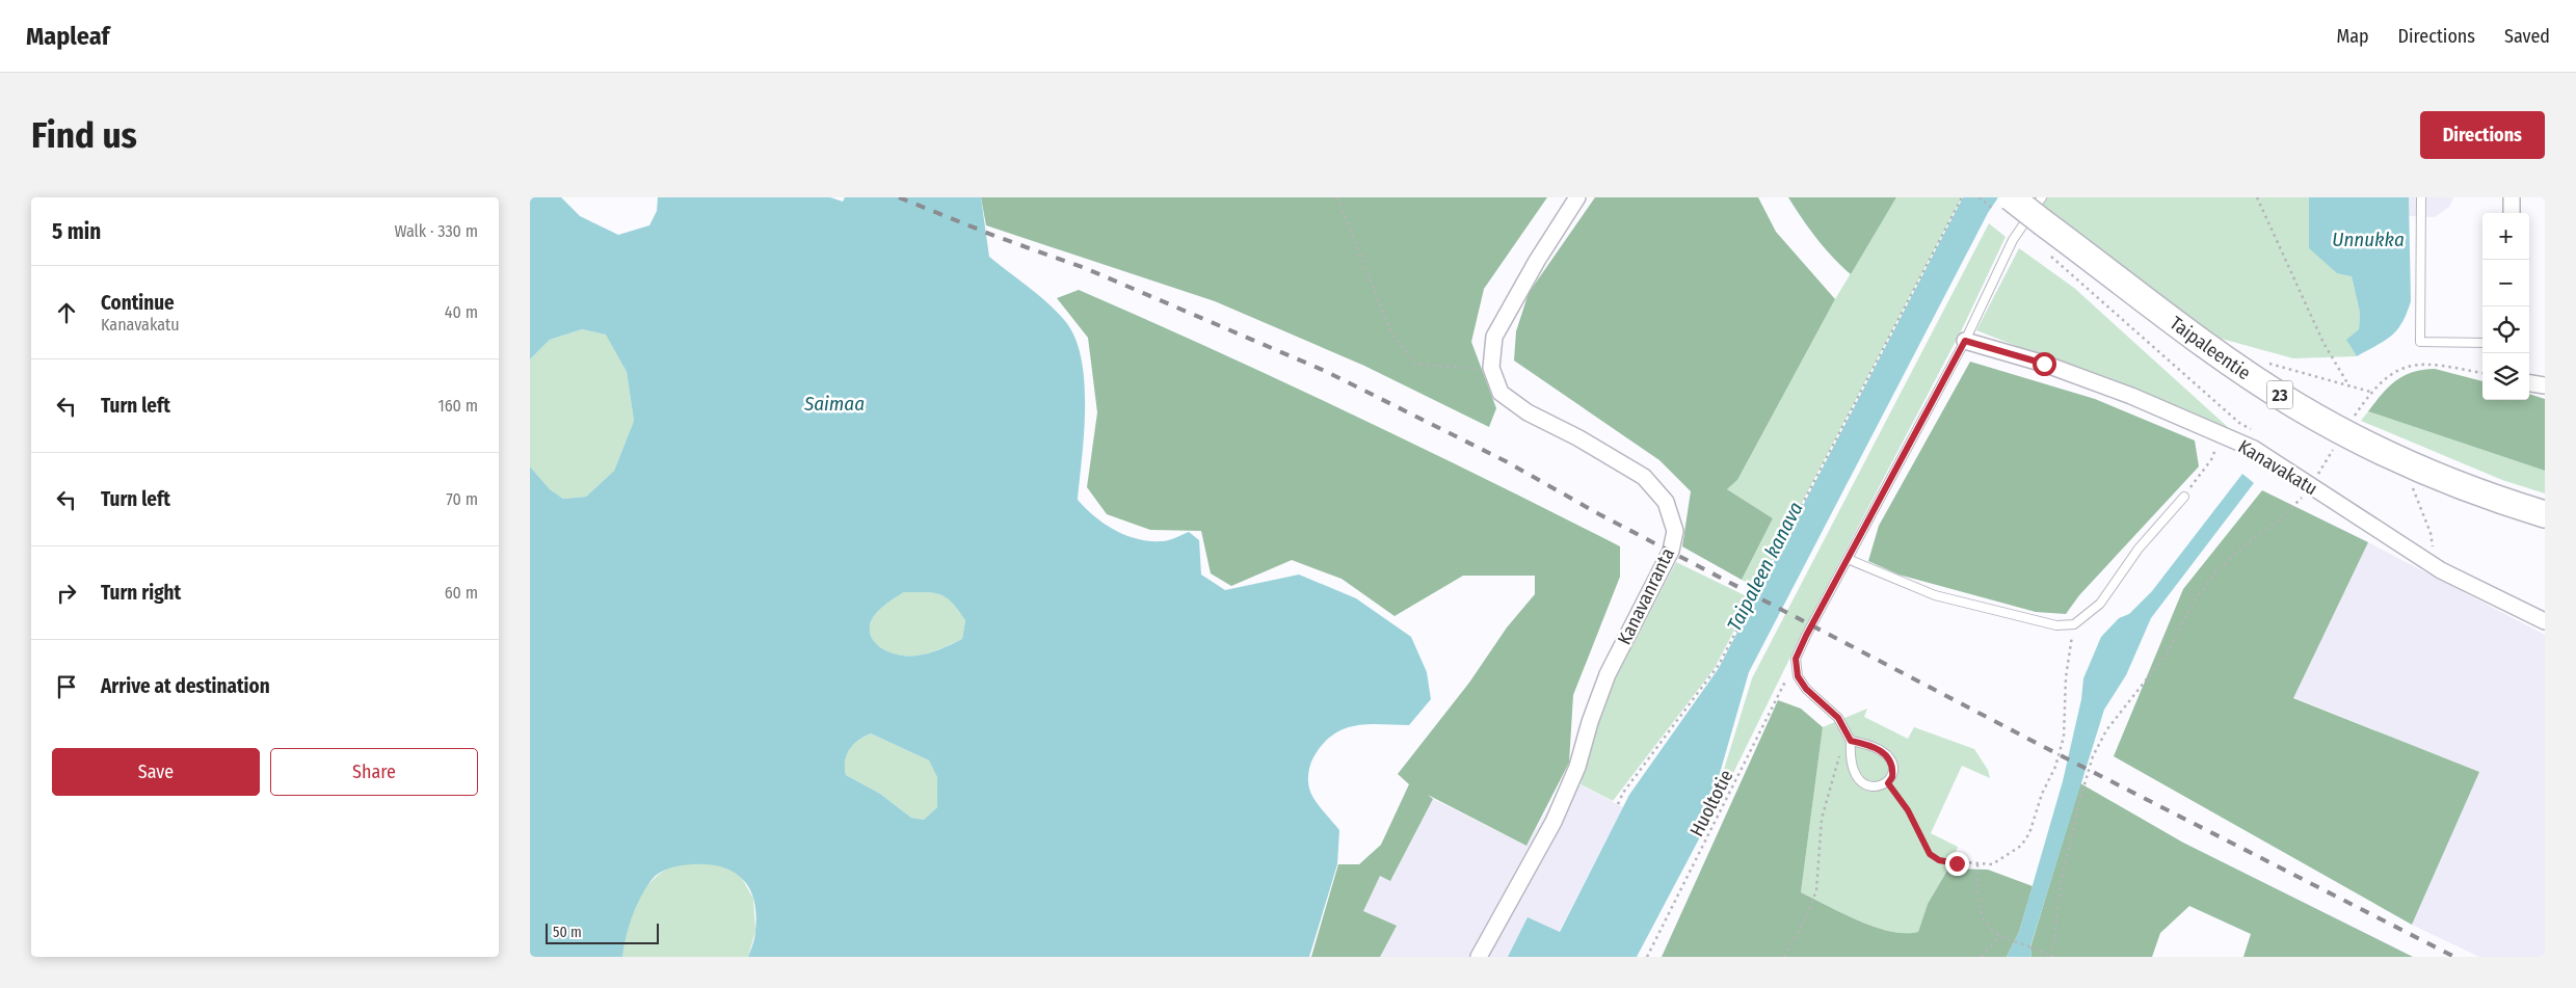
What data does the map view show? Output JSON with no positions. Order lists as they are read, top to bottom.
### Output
{
  "streets": {
    "highway": ["Taipaleentie", "23"],
    "street": ["Kanavakatu", "Kanavanranta"],
    "path": ["Huoltotie"]
  },
  "water": ["Unnukka", "Saimaa", "Taipaleen kanava"],
  "scale_bar": "50 m",
  "page": {
    "header": "Mapleaf",
    "nav": ["Map", "Directions", "Saved"],
    "buttons": [
      "Directions",
      ["Save", "Share"]
    ],
    "title": "Find us",
    "heading": ["5 min", "Walk · 330 m"],
    "map_buttons": ["+", "−"],
    "list": [
      ["Continue", "Kanavakatu", "40 m"],
      ["Turn left", "160 m"],
      ["Turn left", "70 m"],
      ["Turn right", "60 m"],
      "Arrive at destination"
    ],
    "scale": "50 m"
  }
}
